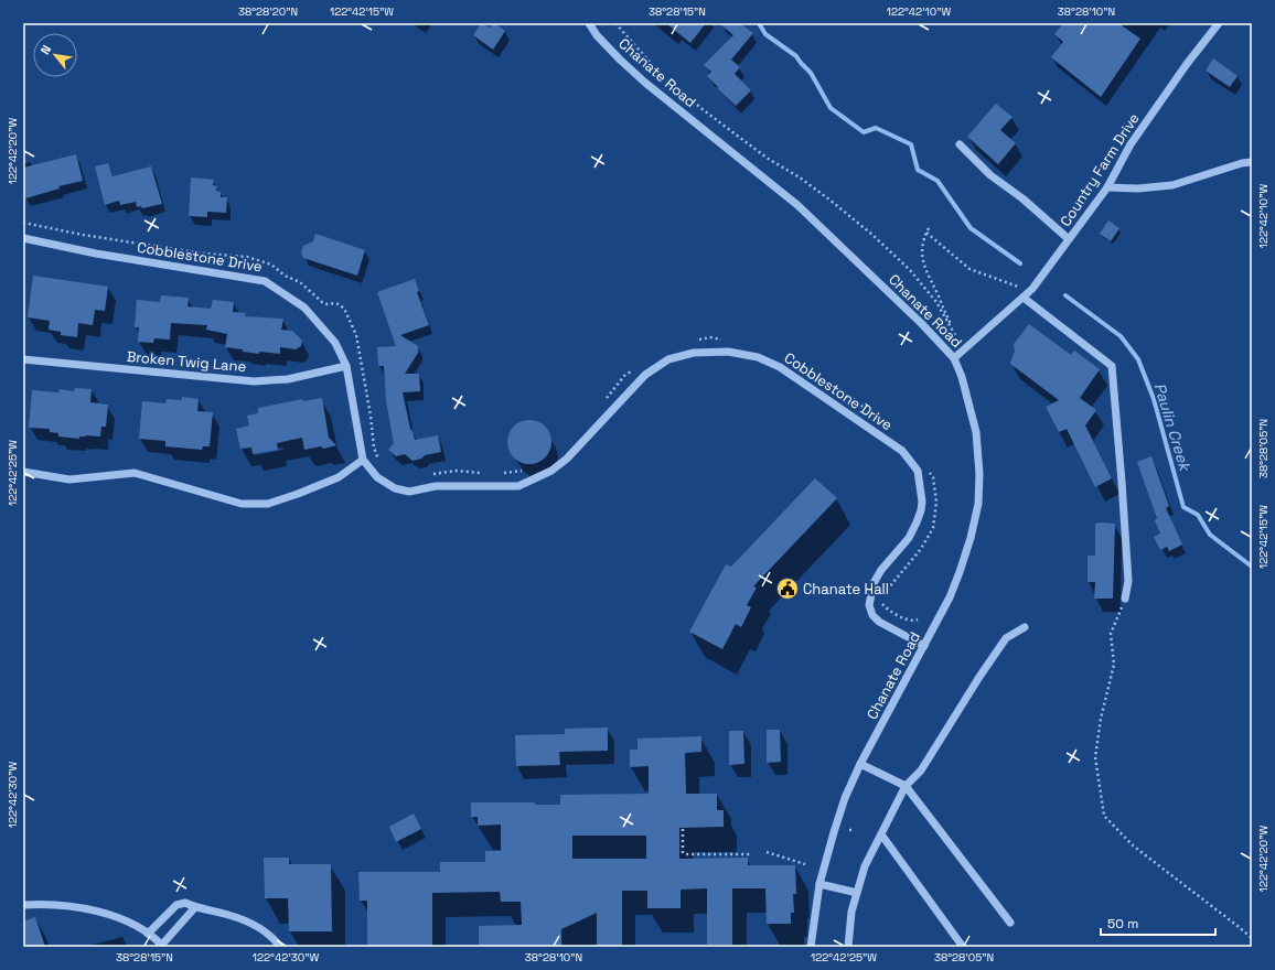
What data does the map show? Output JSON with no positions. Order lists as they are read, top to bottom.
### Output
{
  "streets": {
    "street": [
      "Chanate Road",
      "Country Farm Drive",
      "Cobblestone Drive",
      "Broken Twig Lane"
    ]
  },
  "crossings": [
    ["Chanate Road", "Country Farm Drive"],
    ["Chanate Road", "Cobblestone Drive"],
    ["Cobblestone Drive", "Broken Twig Lane"]
  ],
  "water": ["Paulin Creek"],
  "places": {
    "public building": ["Chanate Hall"]
  },
  "scale_bar": "50 m",
  "north": "top left",
  "coordinates": [
    "38°28'20\"N",
    "122°42'15\"W",
    "38°28'15\"N",
    "122°42'10\"W",
    "38°28'10\"N",
    "122°42'20\"W",
    "38°28'05\"N",
    "122°42'25\"W",
    "122°42'30\"W"
  ]
}
